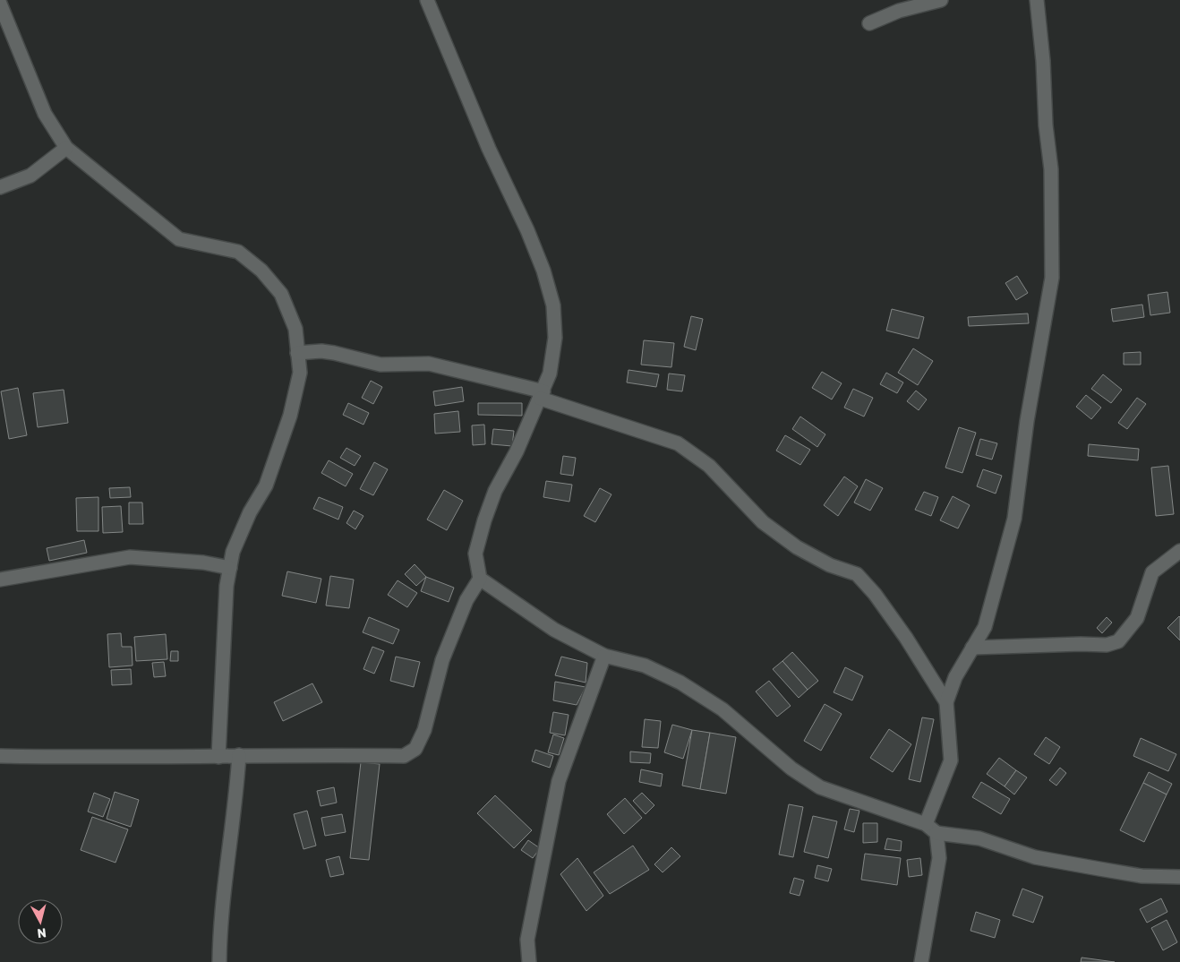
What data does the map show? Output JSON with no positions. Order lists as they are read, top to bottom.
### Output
{
  "north": "bottom"
}
